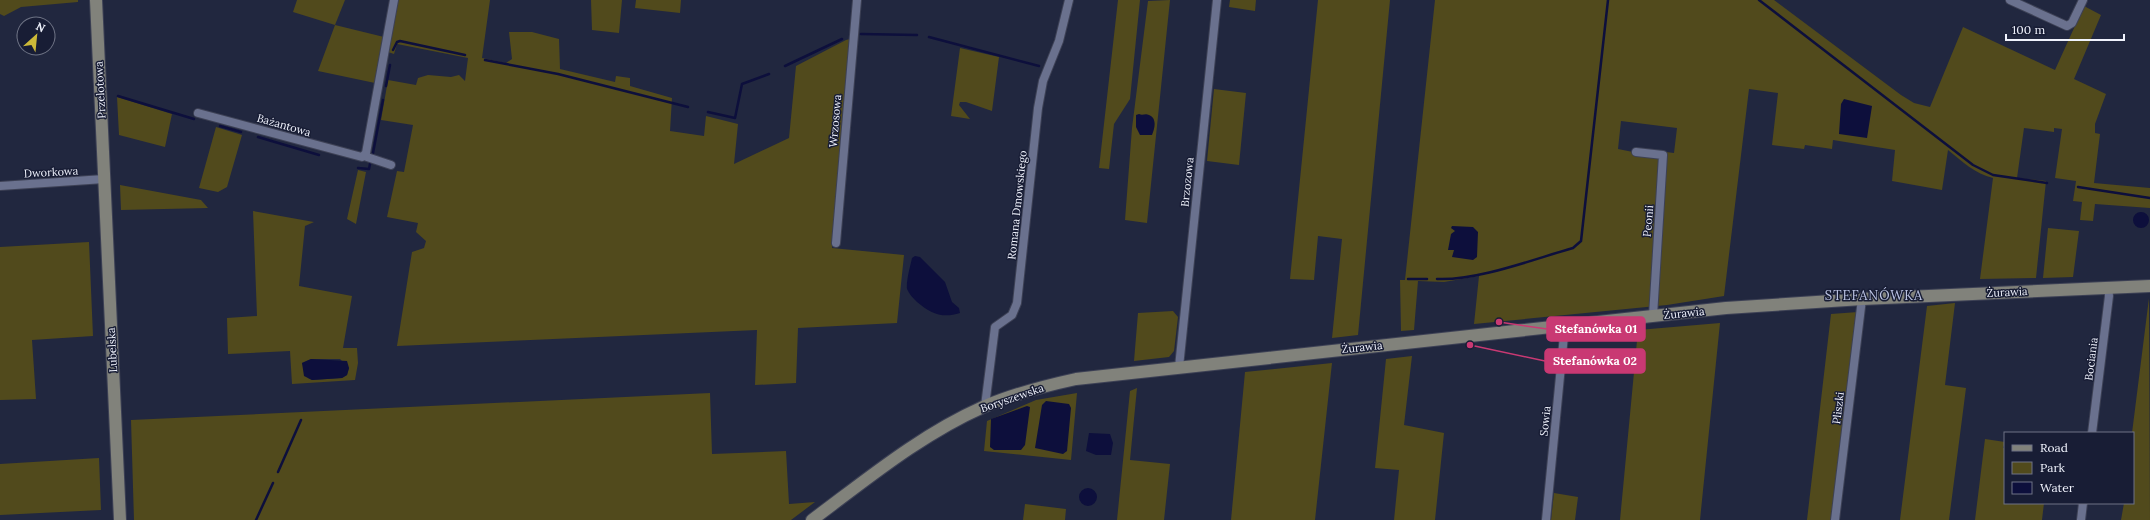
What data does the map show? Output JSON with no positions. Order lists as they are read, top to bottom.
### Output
{
  "streets": {
    "main road": [
      "Przelotowa",
      "Żurawia",
      "Lubelska",
      "Boryszewska"
    ],
    "street": [
      "Wrzosowa",
      "Bażantowa",
      "Dworkowa",
      "Brzozowa",
      "Romana Dmowskiego",
      "Peonii",
      "Bociania",
      "Pliszki",
      "Sowia"
    ]
  },
  "crossings": [
    ["Przelotowa", "Dworkowa"],
    ["Przelotowa", "Lubelska"],
    ["Dworkowa", "Lubelska"],
    ["Brzozowa", "Boryszewska"],
    ["Romana Dmowskiego", "Boryszewska"],
    ["Peonii", "Żurawia"],
    ["Żurawia", "Bociania"],
    ["Żurawia", "Boryszewska"],
    ["Żurawia", "Pliszki"],
    ["Żurawia", "Sowia"]
  ],
  "districts": ["STEFANÓWKA"],
  "places": ["Stefanówka 01", "Stefanówka 02"],
  "legend": ["Road", "Park", "Water"],
  "scale_bar": "100 m",
  "north": "top right"
}
